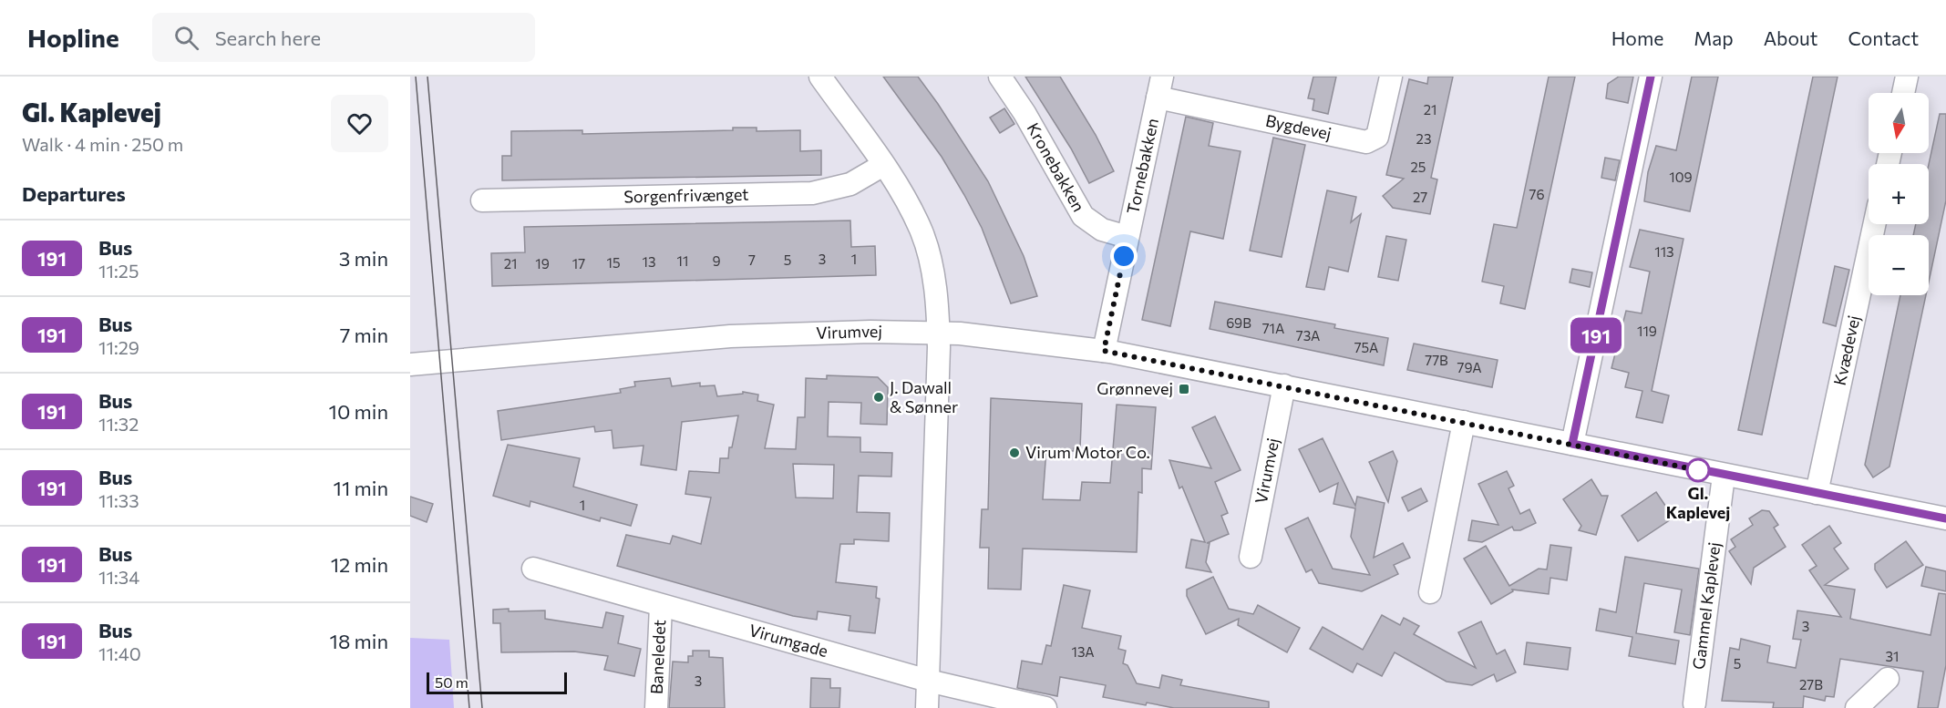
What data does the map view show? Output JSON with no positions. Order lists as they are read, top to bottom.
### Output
{
  "streets": {
    "street": [
      "Bygdevej",
      "Tornebakken",
      "Kronebakken",
      "Sorgenfrivænget",
      "Virumvej",
      "Kvædevej",
      "Gammel Kaplevej",
      "Virumgade",
      "Baneledet"
    ]
  },
  "crossings": [
    ["Bygdevej", "Tornebakken"],
    ["Tornebakken", "Kronebakken"],
    ["Tornebakken", "Virumvej"],
    ["Virumvej", "Kvædevej"],
    ["Virumvej", "Gammel Kaplevej"],
    ["Virumgade", "Baneledet"]
  ],
  "places": {
    "transit": ["Grønnevej"],
    "other": ["J. Dawall & Sønner", "Virum Motor Co.", "Gl. Kaplevej"]
  },
  "lines": ["bus line 191"],
  "house_numbers": [
    "21",
    "23",
    "25",
    "109",
    "76",
    "27",
    "113",
    "3",
    "1",
    "7",
    "5",
    "11",
    "9",
    "13",
    "15",
    "21",
    "19",
    "17",
    "69B",
    "71A",
    "119",
    "73A",
    "75A",
    "77B",
    "79A",
    "1",
    "3",
    "13A",
    "31",
    "5",
    "3",
    "27B"
  ],
  "scale_bar": "50 m",
  "north": "bottom",
  "page": {
    "header": "Hopline",
    "search": "Search here",
    "nav": [
      "Home",
      "Map",
      "About",
      "Contact"
    ],
    "heading": [
      ["Gl. Kaplevej", "Walk · 4 min · 250 m"],
      "Departures"
    ],
    "on_map": "191",
    "map_buttons": ["+", "−"],
    "list": [
      {
        "mark": "191",
        "name": "Bus",
        "note": "11:25",
        "value": "3 min"
      },
      {
        "mark": "191",
        "name": "Bus",
        "note": "11:29",
        "value": "7 min"
      },
      {
        "mark": "191",
        "name": "Bus",
        "note": "11:32",
        "value": "10 min"
      },
      {
        "mark": "191",
        "name": "Bus",
        "note": "11:33",
        "value": "11 min"
      },
      {
        "mark": "191",
        "name": "Bus",
        "note": "11:34",
        "value": "12 min"
      },
      {
        "mark": "191",
        "name": "Bus",
        "note": "11:40",
        "value": "18 min"
      }
    ],
    "scale": "50 m"
  }
}
